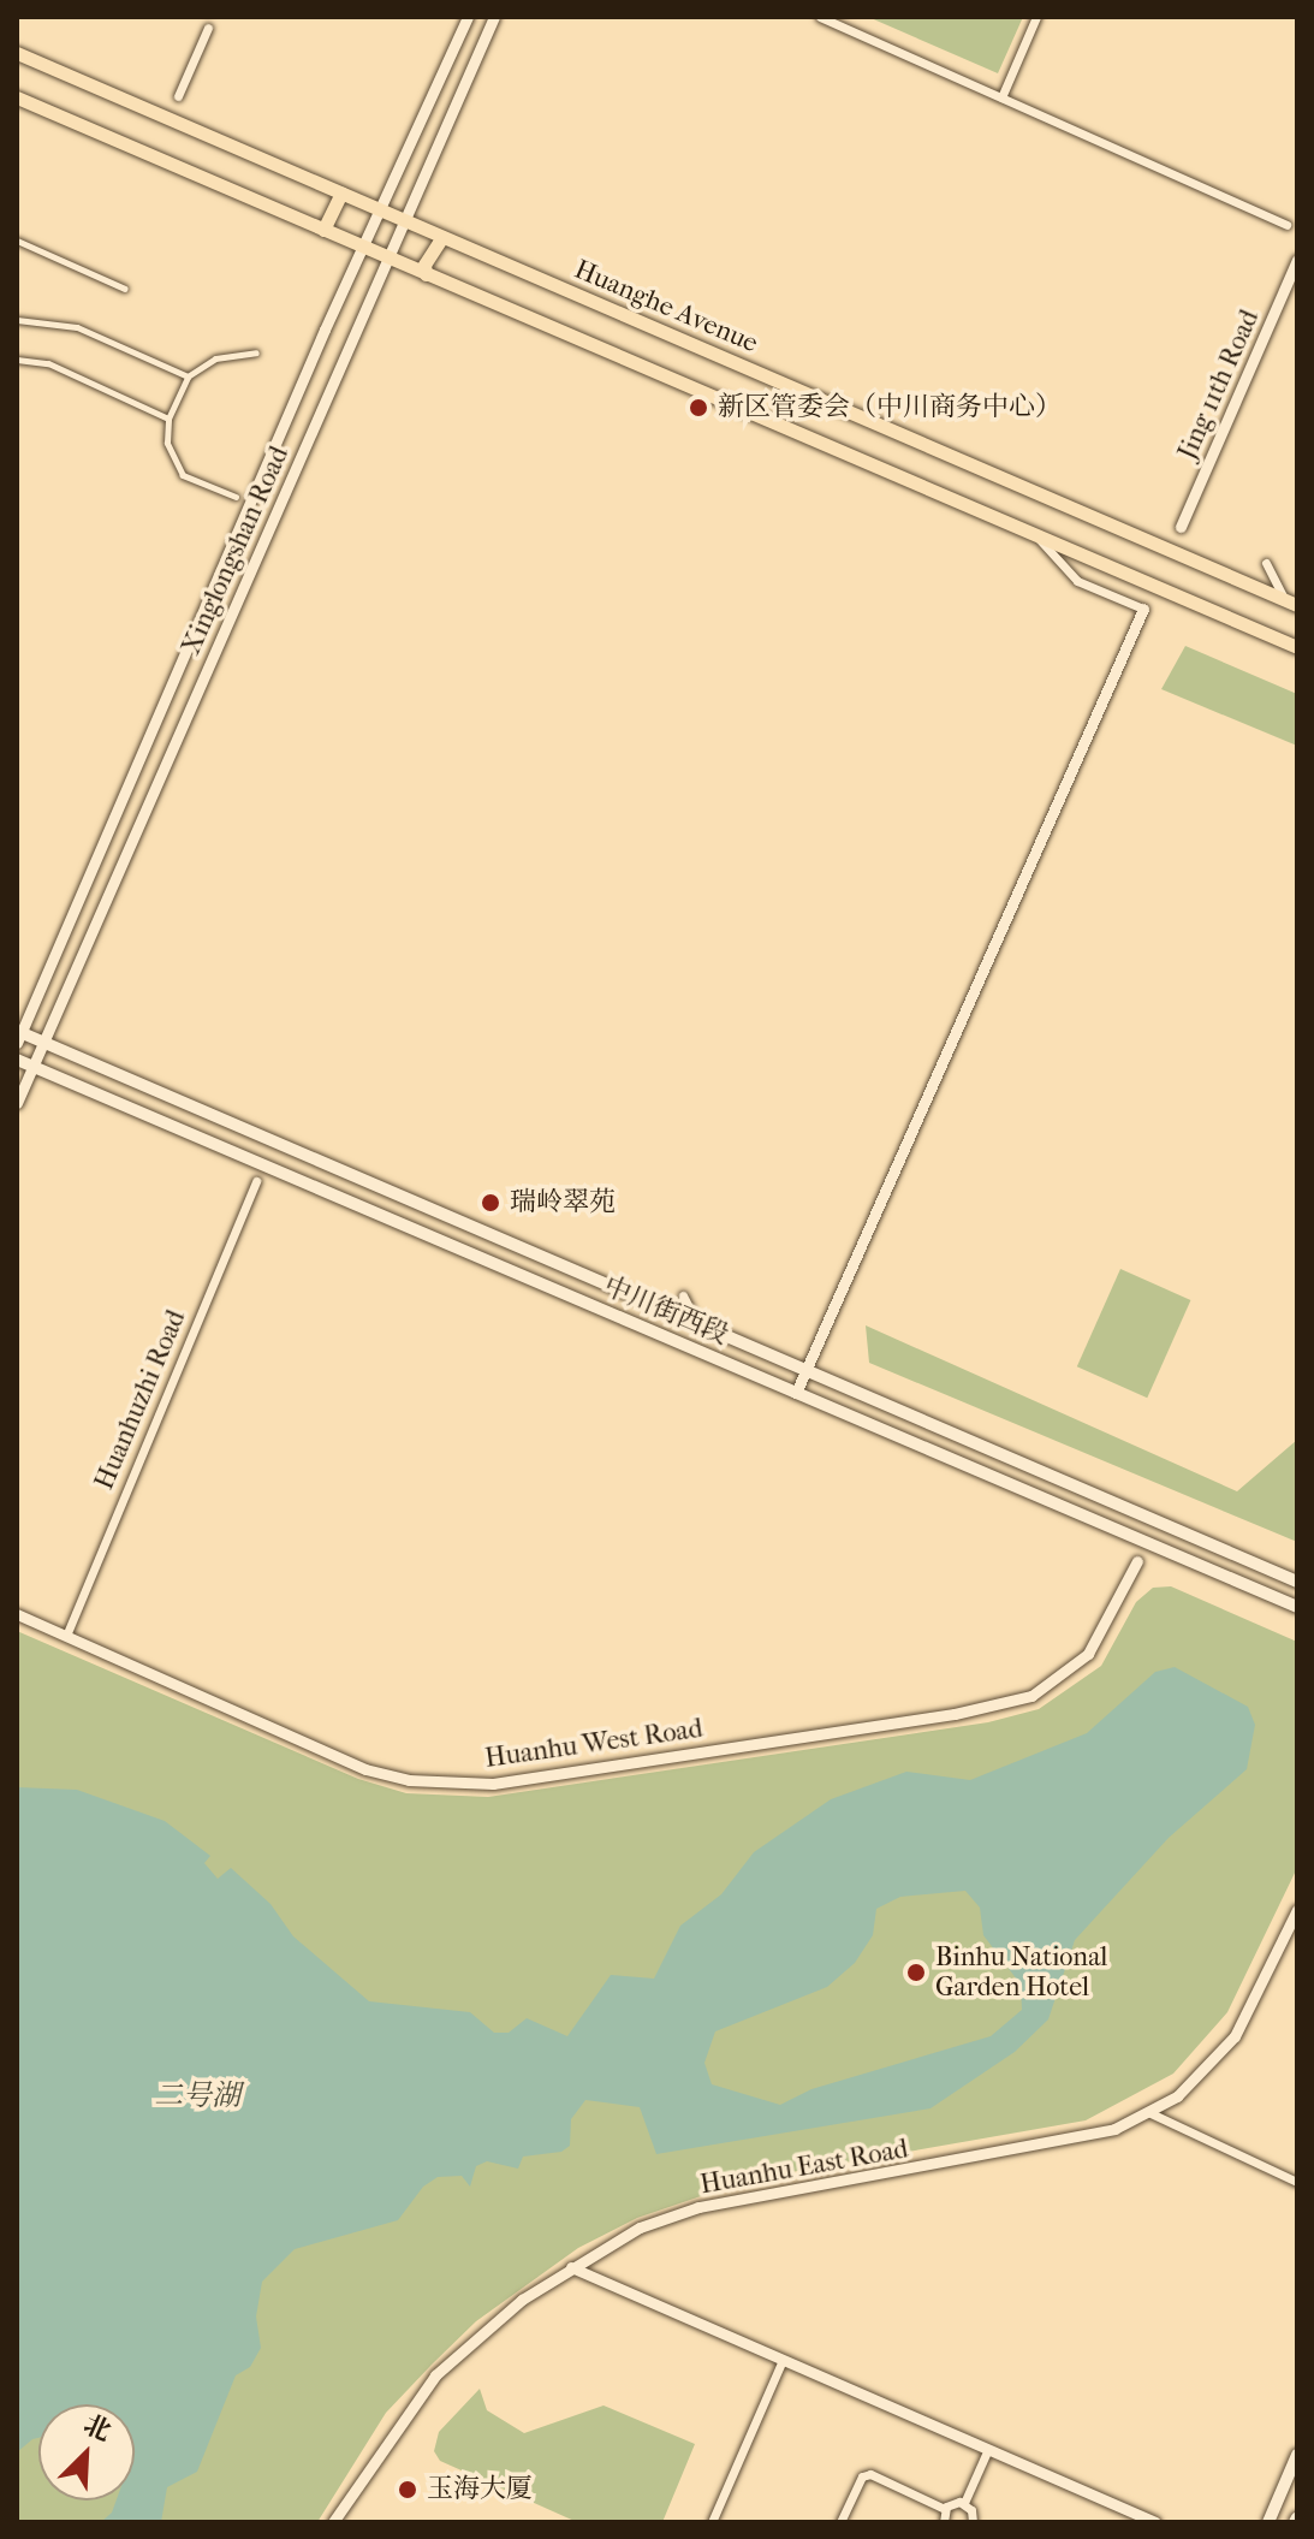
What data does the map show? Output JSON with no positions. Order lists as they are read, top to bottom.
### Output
{
  "streets": {
    "main road": ["Huanghe Avenue", "中川街西段"],
    "street": [
      "Jing 11th Road",
      "Xinglongshan Road",
      "Huanhuzhi Road",
      "Huanhu West Road",
      "Huanhu East Road"
    ]
  },
  "crossings": [
    ["Huanghe Avenue", "Xinglongshan Road"],
    ["Xinglongshan Road", "中川街西段"],
    ["Huanhuzhi Road", "Huanhu West Road"]
  ],
  "water": ["二号湖"],
  "places": [
    "新区管委会（中川商务中心）",
    "瑞岭翠苑",
    "Binhu National Garden Hotel",
    "玉海大厦"
  ],
  "north": "top right"
}
